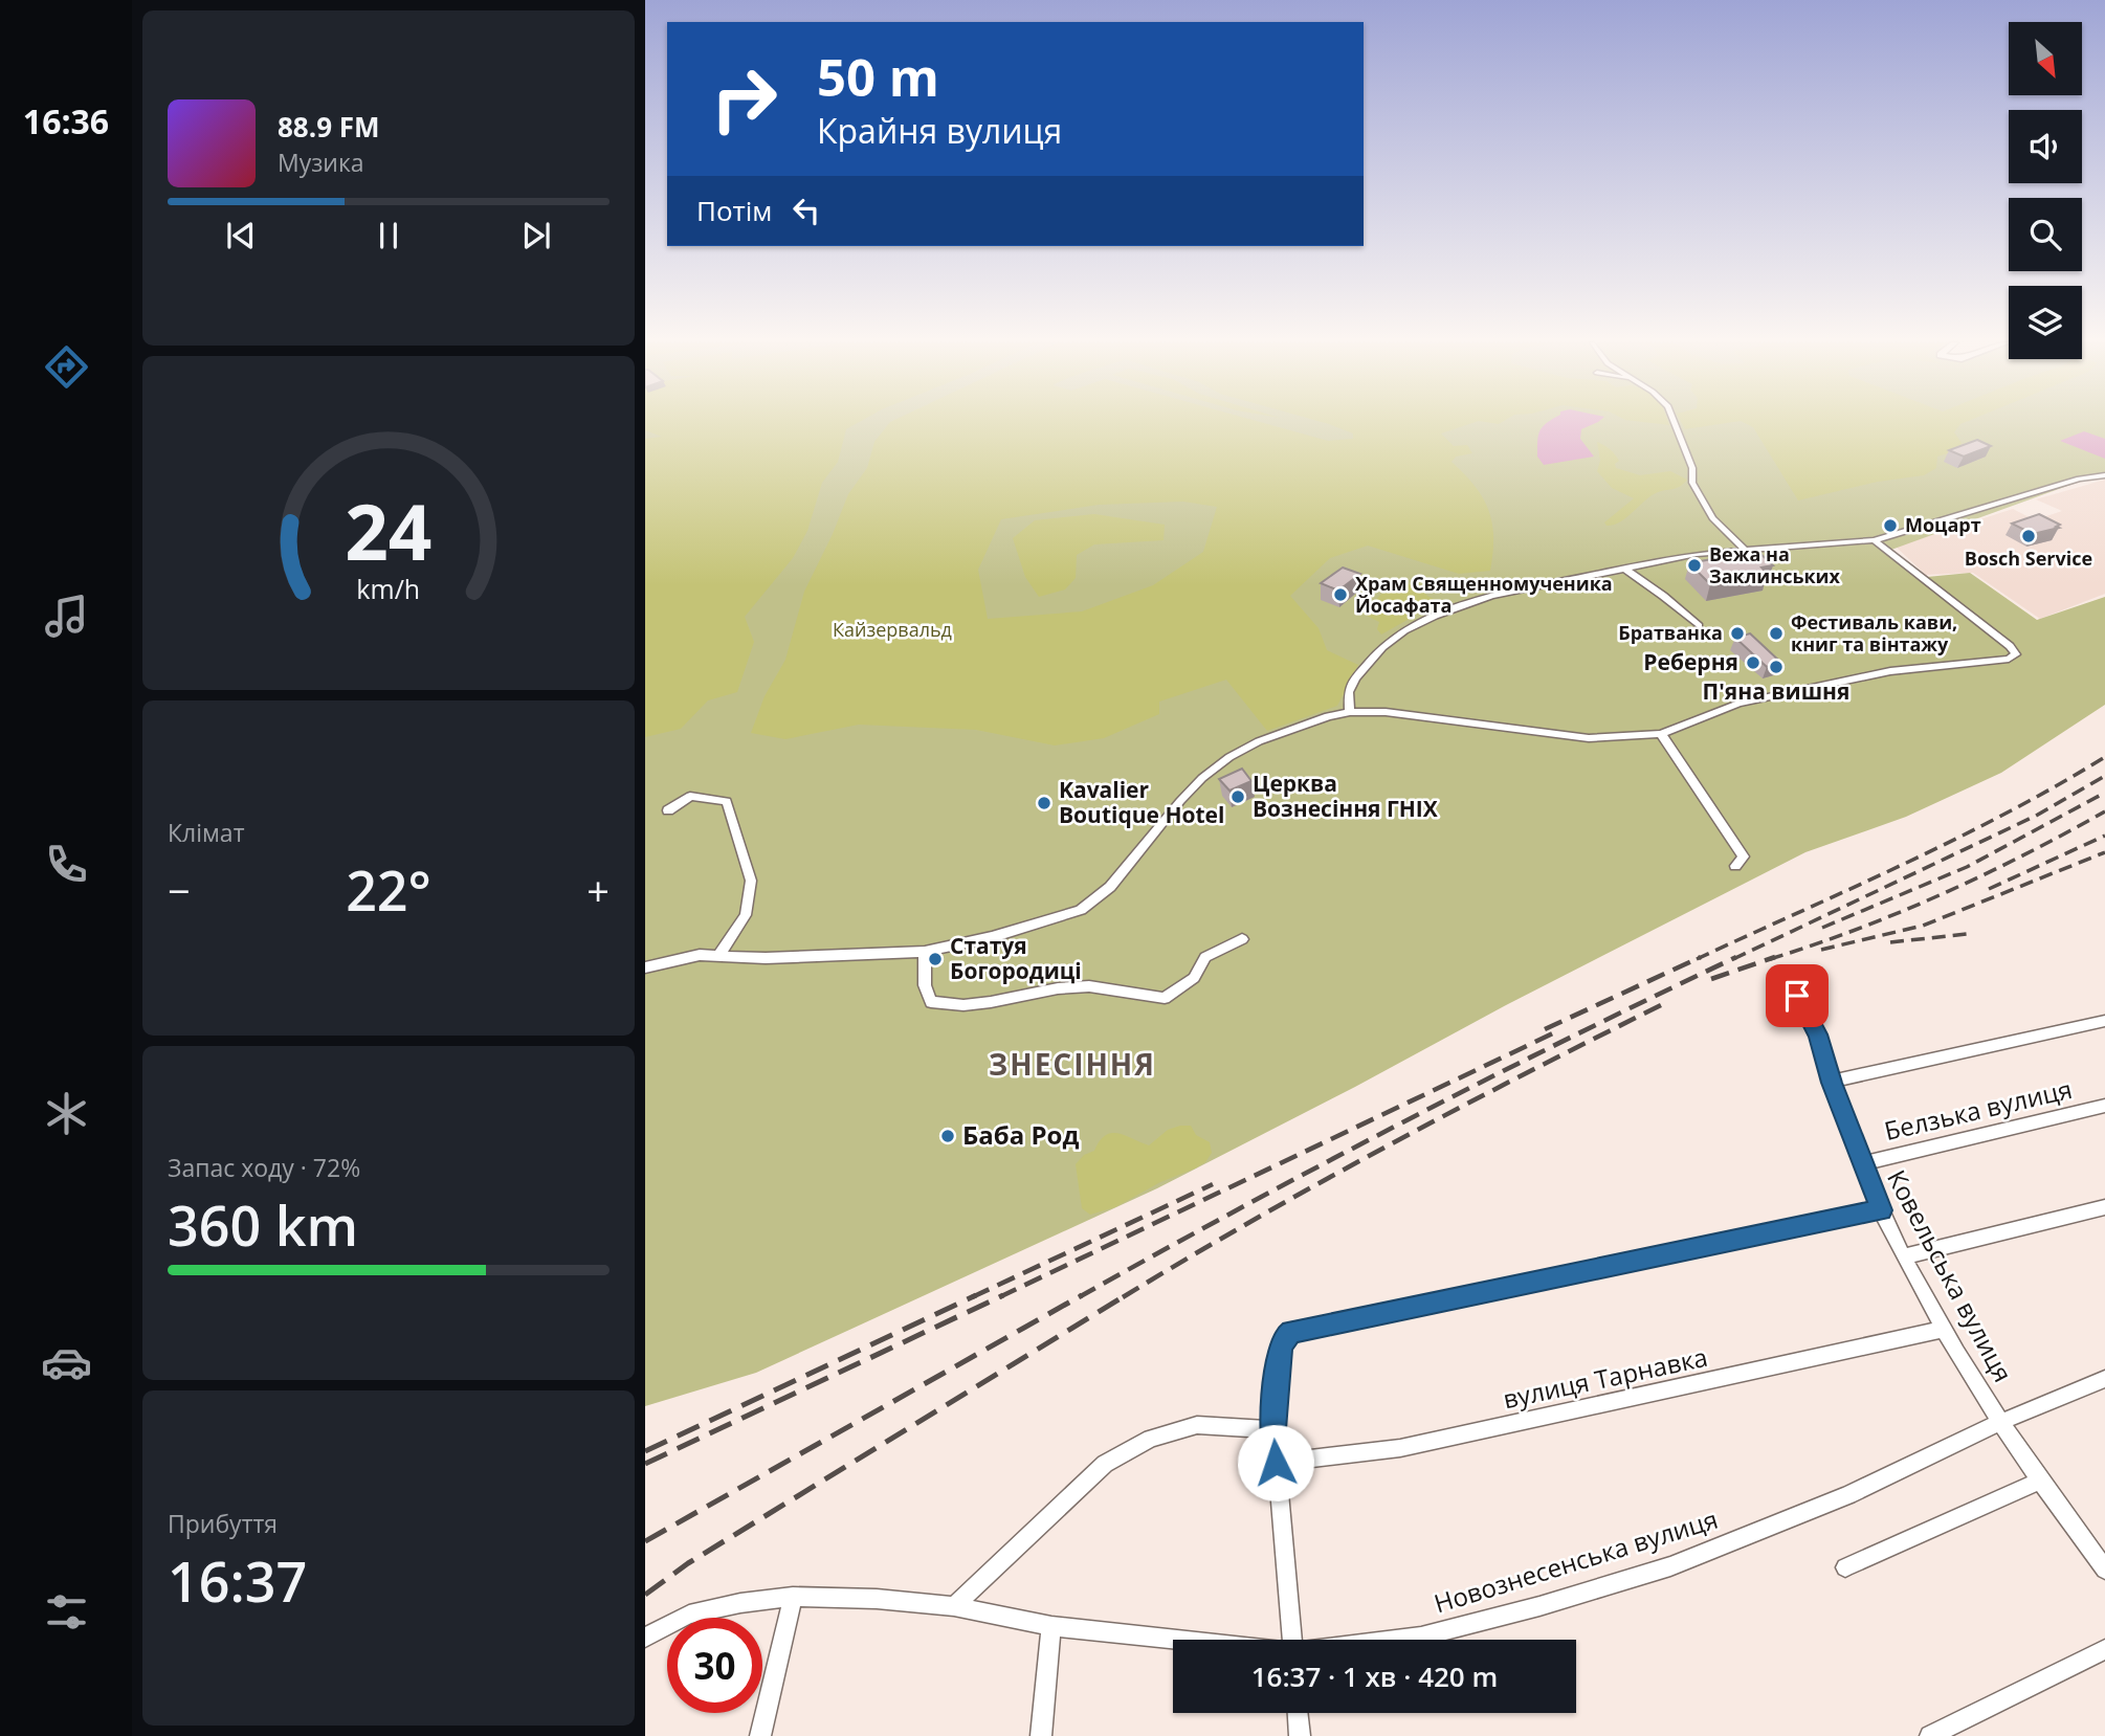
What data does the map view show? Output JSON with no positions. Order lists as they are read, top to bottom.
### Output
{
  "streets": {
    "street": [
      "Белзька вулиця",
      "Ковельська вулиця",
      "вулиця Тарнавка",
      "Новознесенська вулиця"
    ]
  },
  "crossings": [
    ["Белзька вулиця", "Ковельська вулиця"],
    ["Ковельська вулиця", "вулиця Тарнавка"],
    ["Ковельська вулиця", "Новознесенська вулиця"]
  ],
  "districts": ["ЗНЕСІННЯ"],
  "parks": ["Кайзервальд"],
  "places": [
    "Моцарт",
    "Bosch Service",
    "Вежа на Заклинських",
    "Храм Священномученика Йосафата",
    "Братванка",
    "Фестиваль кави, книг та вінтажу",
    "Реберня",
    "П'яна вишня",
    "Церква Вознесіння ГНІХ",
    "Kavalier Boutique Hotel",
    "Статуя Богородиці",
    "Баба Род"
  ],
  "north": "bottom right",
  "page": {
    "tabs": "16:36",
    "turn": ["50 m", "Крайня вулиця"],
    "song": ["88.9 FM", "Музика"],
    "then": "Потім",
    "tile": [
      "Клімат",
      ["Запас ходу · 72%", "360 km"],
      ["Прибуття", "16:37"]
    ],
    "heat": ["−", "22°", "+"],
    "limit": "30",
    "trip": "16:37 · 1 хв · 420 m",
    "gauge": ["24", "km/h"]
  }
}
